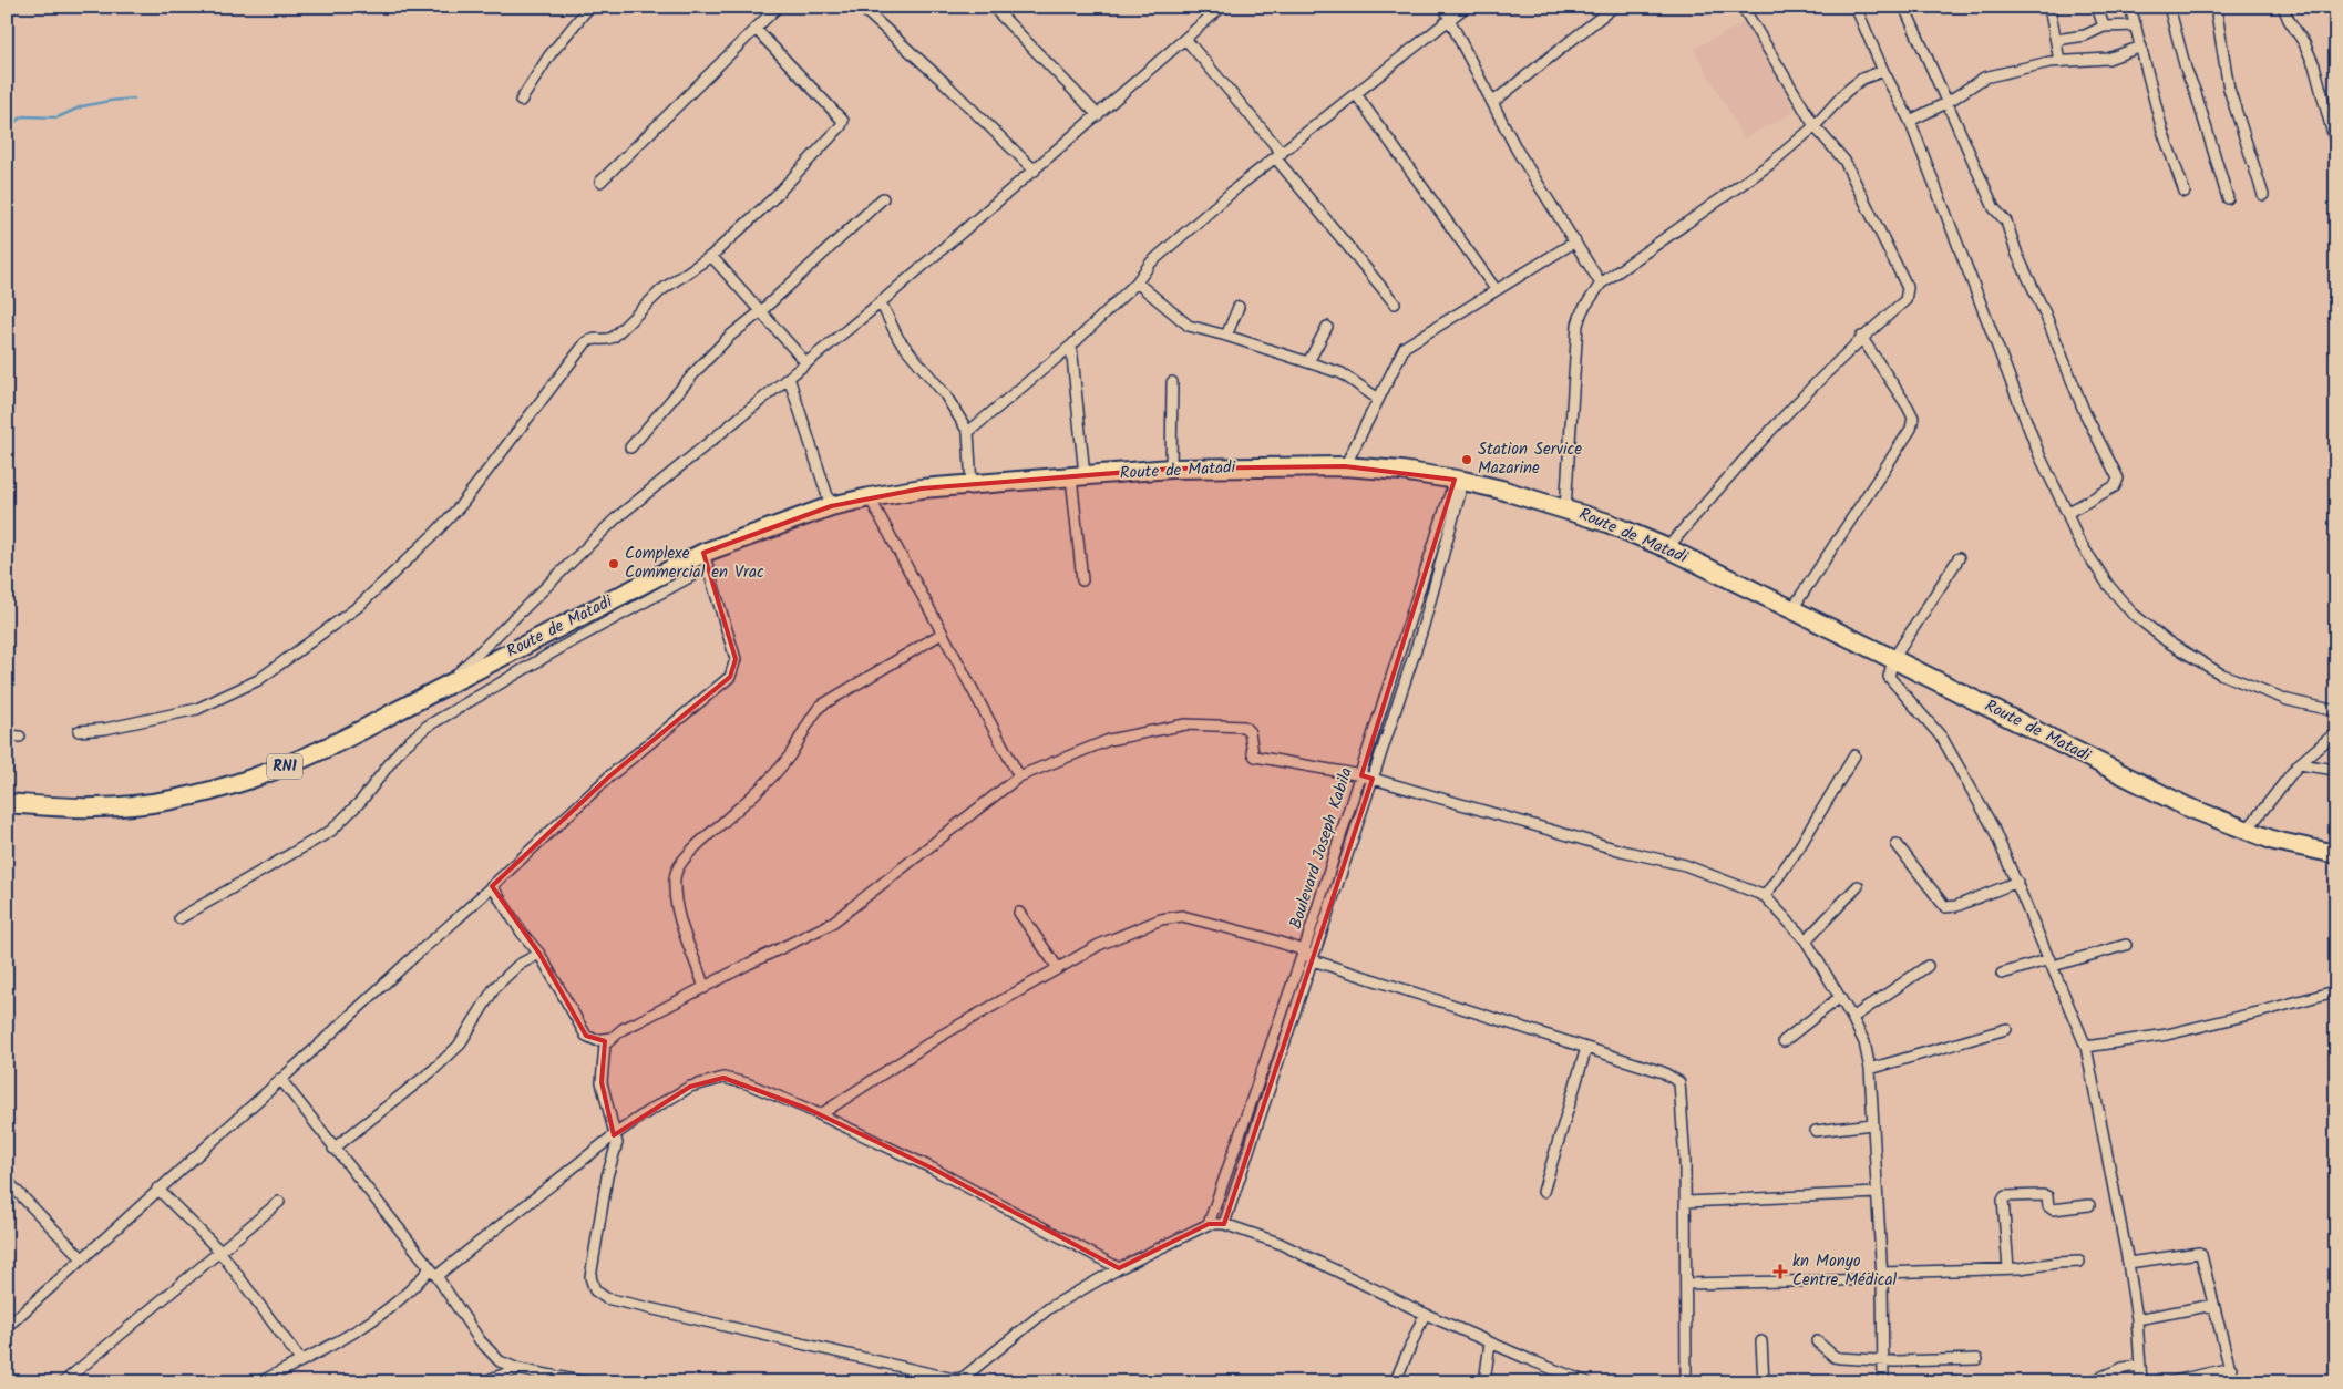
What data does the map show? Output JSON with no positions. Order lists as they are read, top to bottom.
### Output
{
  "streets": {
    "highway": ["Route de Matadi", "RN1"],
    "street": ["Boulevard Joseph Kabila"]
  },
  "crossings": [
    ["Route de Matadi", "Boulevard Joseph Kabila"]
  ],
  "places": {
    "other": ["Station Service Mazarine", "Complexe Commercial en Vrac"],
    "health": ["kn Monyo Centre Médical"]
  }
}
